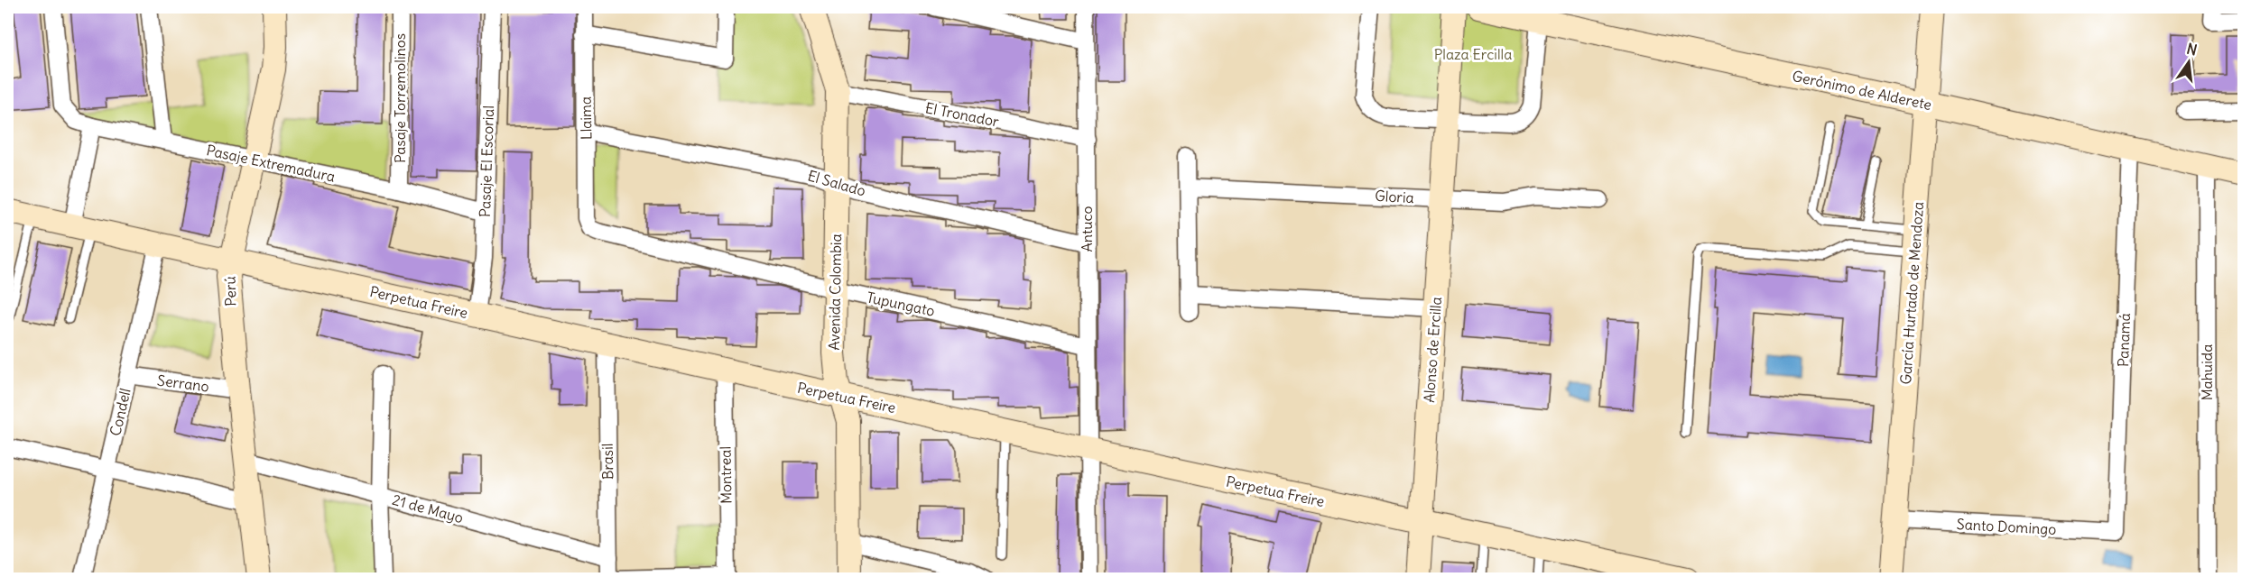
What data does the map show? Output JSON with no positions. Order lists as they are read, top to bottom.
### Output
{
  "streets": {
    "street": [
      "Gerónimo de Alderete",
      "Pasaje Torremolinos",
      "El Tronador",
      "Llaima",
      "Pasaje El Escorial",
      "Pasaje Extremadura",
      "El Salado",
      "Gloria",
      "Antuco",
      "Perú",
      "Avenida Colombia",
      "García Hurtado de Mendoza",
      "Perpetua Freire",
      "Tupungato",
      "Panamá",
      "Alonso de Ercilla",
      "Mahuida",
      "Serrano",
      "Condell",
      "Brasil",
      "Montreal",
      "21 de Mayo",
      "Santo Domingo"
    ]
  },
  "crossings": [
    ["Gerónimo de Alderete", "García Hurtado de Mendoza"],
    ["Gerónimo de Alderete", "Panamá"],
    ["Gerónimo de Alderete", "Mahuida"],
    ["Pasaje Torremolinos", "Pasaje Extremadura"],
    ["El Tronador", "Antuco"],
    ["El Tronador", "Avenida Colombia"],
    ["Llaima", "El Salado"],
    ["Llaima", "Tupungato"],
    ["Pasaje El Escorial", "Pasaje Extremadura"],
    ["Pasaje El Escorial", "Perpetua Freire"],
    ["Pasaje Extremadura", "Perú"],
    ["El Salado", "Antuco"],
    ["El Salado", "Avenida Colombia"],
    ["Gloria", "Alonso de Ercilla"],
    ["Antuco", "Perpetua Freire"],
    ["Antuco", "Tupungato"],
    ["Perú", "Perpetua Freire"],
    ["Perú", "Serrano"],
    ["Perú", "21 de Mayo"],
    ["Avenida Colombia", "Perpetua Freire"],
    ["Avenida Colombia", "Tupungato"],
    ["García Hurtado de Mendoza", "Santo Domingo"],
    ["Perpetua Freire", "Alonso de Ercilla"],
    ["Perpetua Freire", "Condell"],
    ["Perpetua Freire", "Brasil"],
    ["Perpetua Freire", "Montreal"],
    ["Panamá", "Santo Domingo"],
    ["Serrano", "Condell"],
    ["Brasil", "21 de Mayo"]
  ],
  "parks": ["Plaza Ercilla"],
  "north": "top"
}
